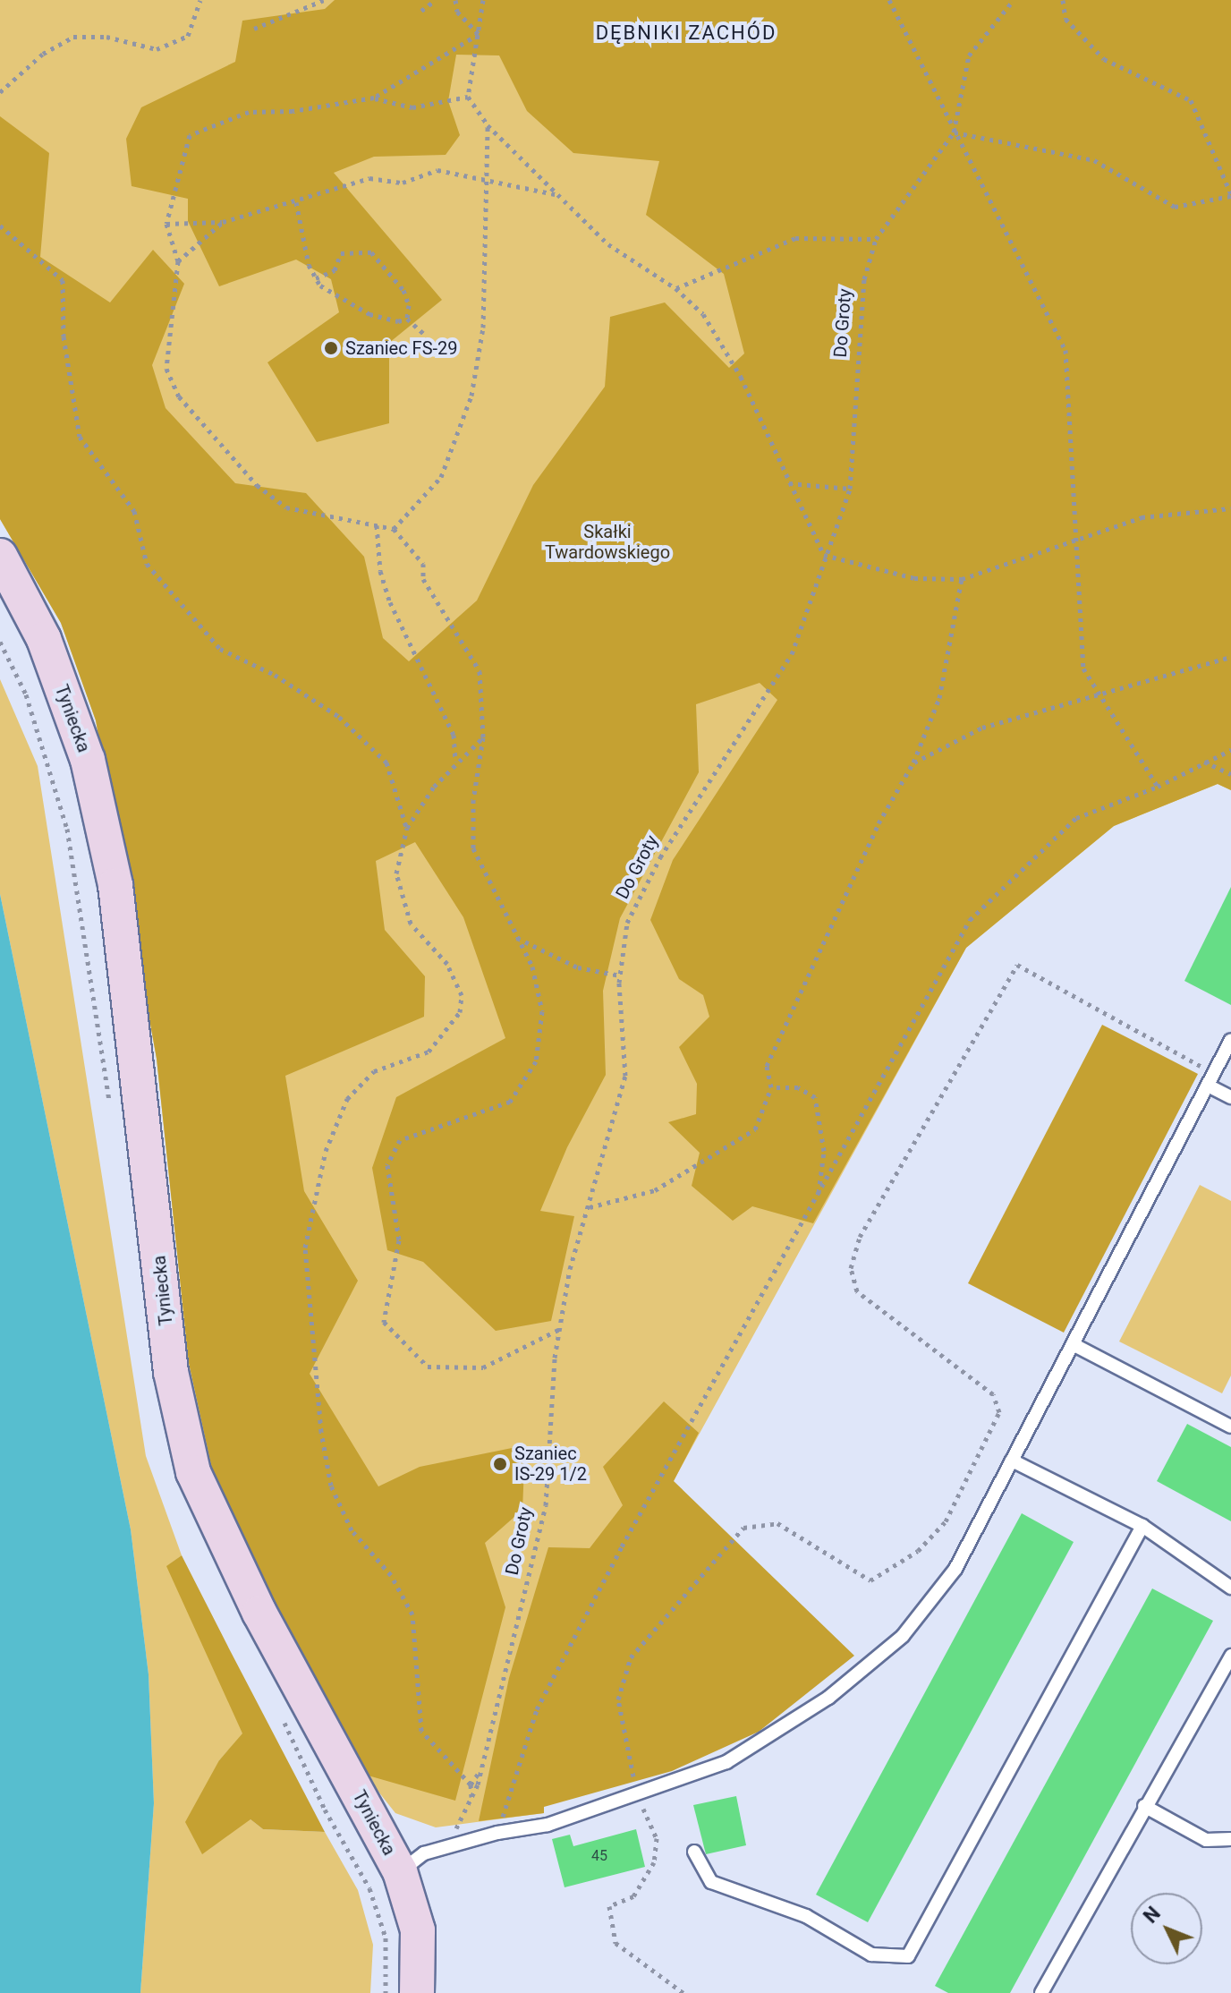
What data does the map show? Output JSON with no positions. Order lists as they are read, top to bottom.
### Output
{
  "streets": {
    "street": ["Tyniecka"],
    "path": ["Do Groty"]
  },
  "districts": ["DĘBNIKI ZACHÓD"],
  "parks": ["Skałki Twardowskiego"],
  "places": ["Szaniec FS-29", "Szaniec IS-29 1/2"],
  "house_numbers": ["45"],
  "north": "top left"
}
